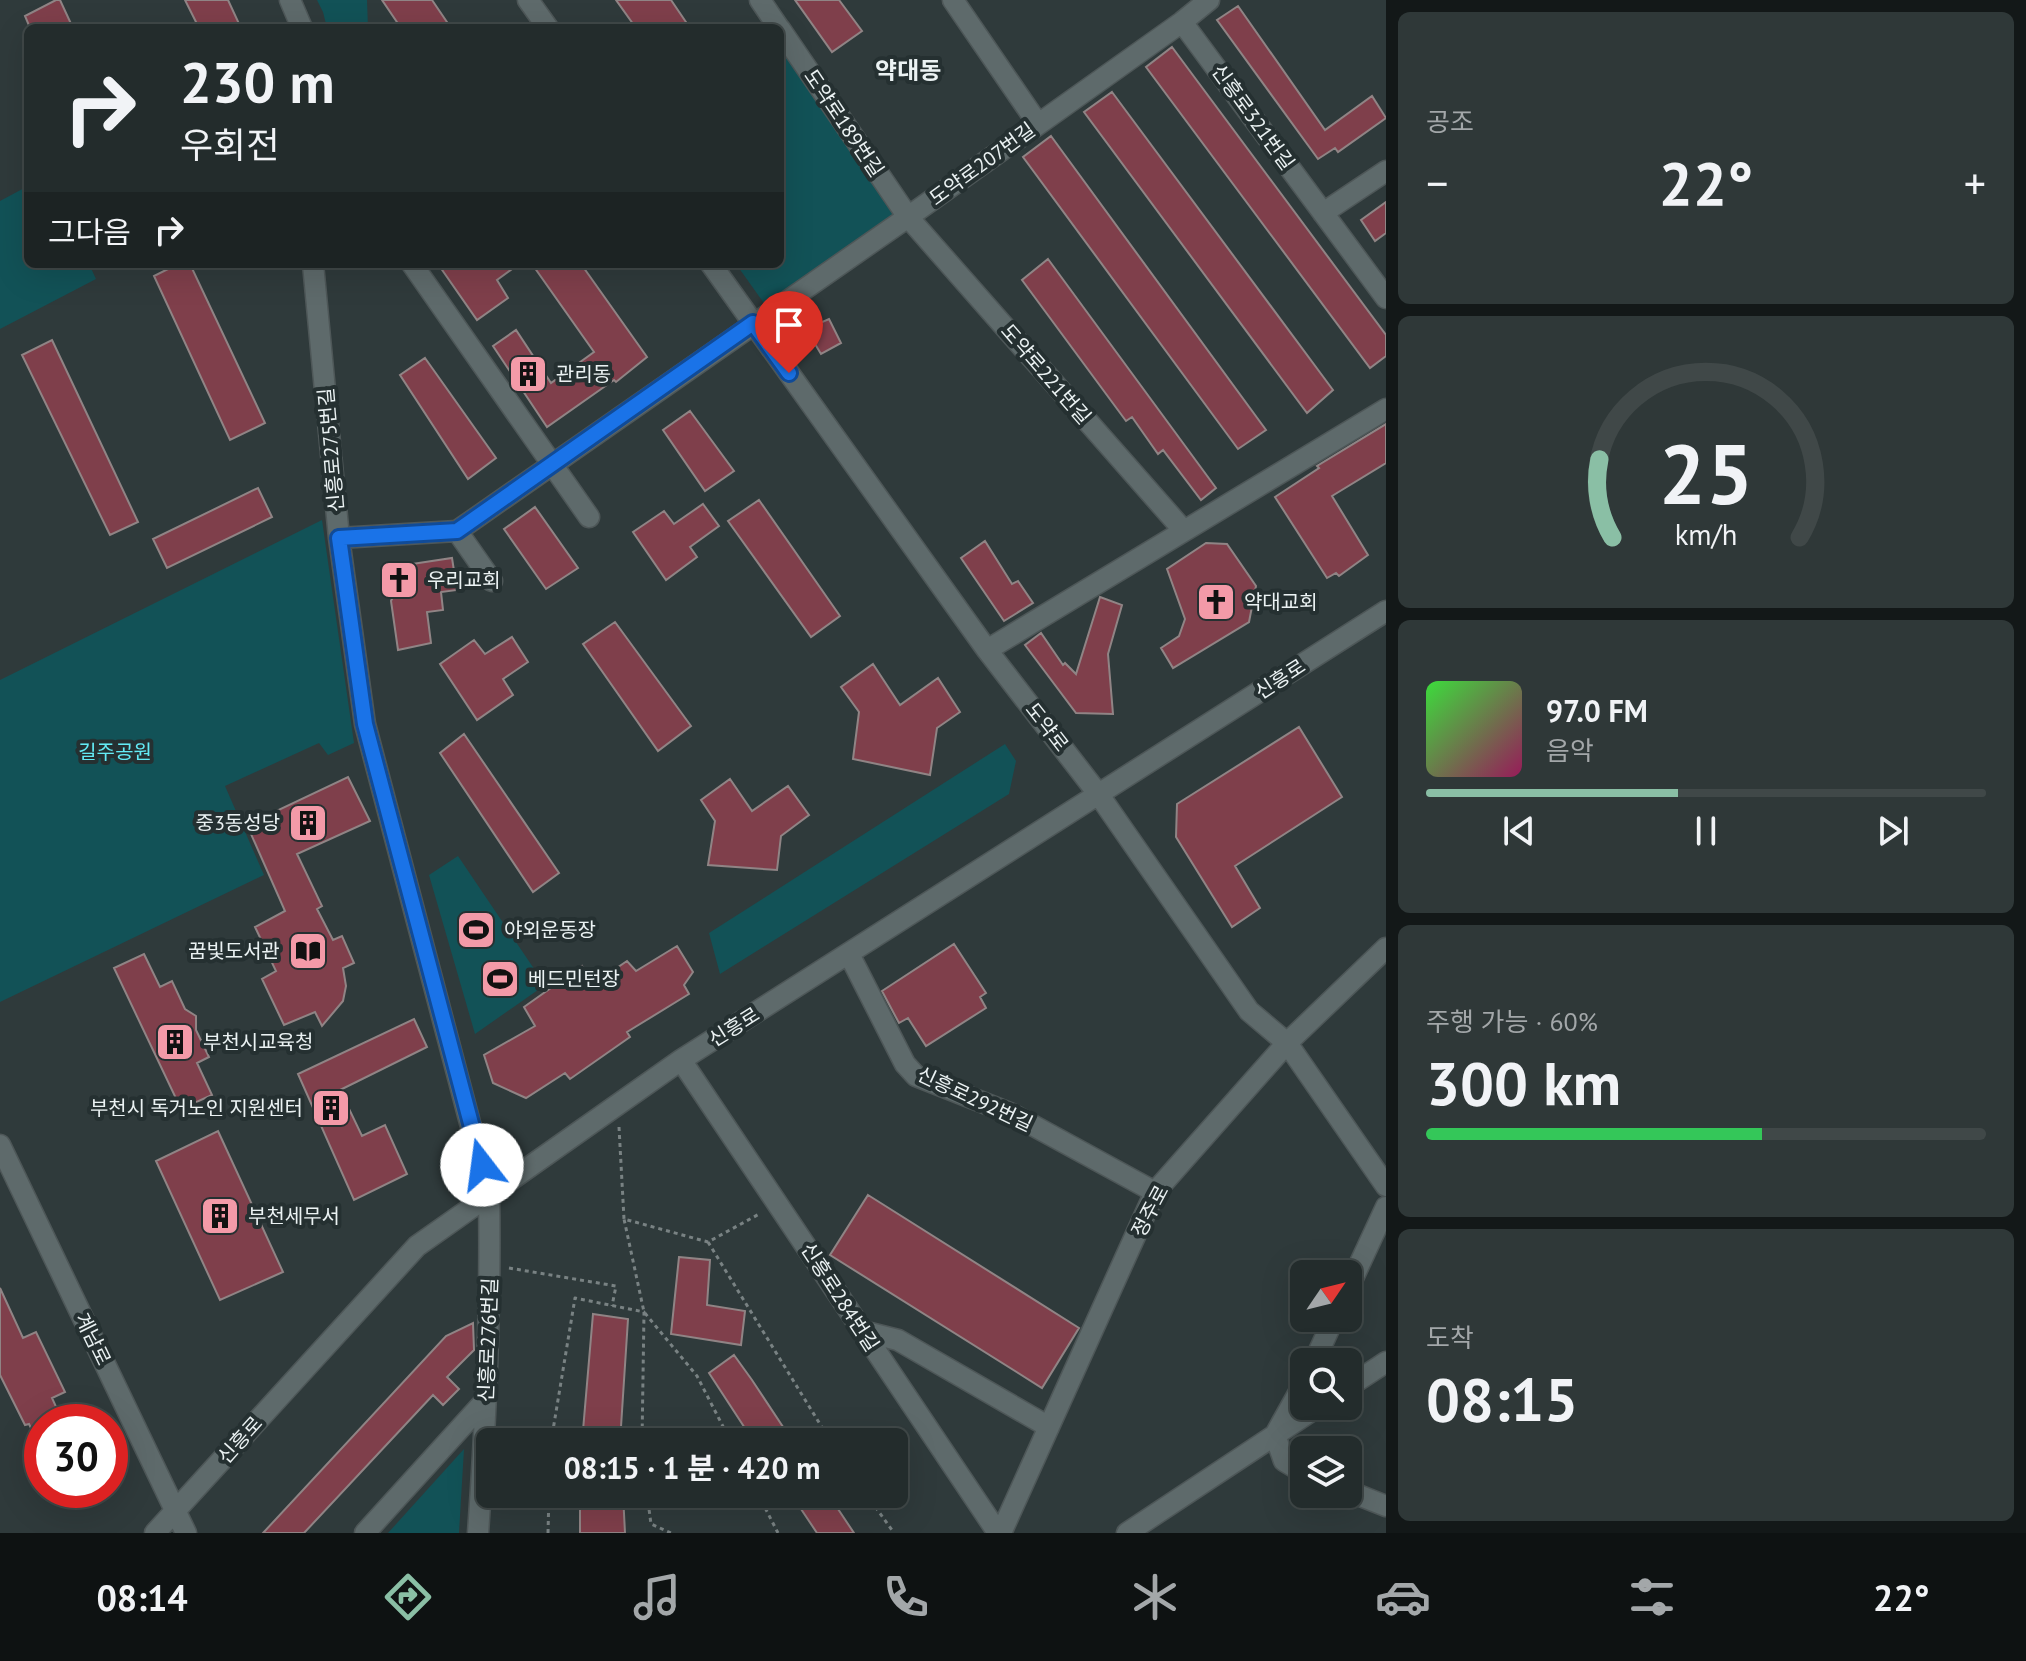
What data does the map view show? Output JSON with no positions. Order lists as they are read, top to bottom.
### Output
{
  "streets": {
    "street": [
      "신흥로321번길",
      "도약로189번길",
      "도약로207번길",
      "도약로221번길",
      "신흥로275번길",
      "신흥로",
      "도약로",
      "신흥로292번길",
      "정주로",
      "신흥로284번길",
      "계남로",
      "신흥로276번길"
    ]
  },
  "crossings": [
    ["신흥로321번길", "도약로207번길"],
    ["도약로189번길", "도약로207번길"],
    ["도약로189번길", "도약로221번길"],
    ["도약로207번길", "도약로221번길"],
    ["도약로207번길", "도약로"],
    ["신흥로275번길", "신흥로"],
    ["신흥로275번길", "신흥로276번길"],
    ["신흥로", "도약로"],
    ["신흥로", "신흥로292번길"],
    ["신흥로", "신흥로284번길"],
    ["신흥로", "계남로"],
    ["신흥로", "신흥로276번길"],
    ["도약로", "정주로"],
    ["신흥로292번길", "정주로"],
    ["정주로", "신흥로284번길"]
  ],
  "districts": ["약대동"],
  "parks": ["길주공원"],
  "places": {
    "building": [
      "관리동",
      "중3동성당",
      "부천시교육청",
      "부천시 독거노인 지원센터",
      "부천세무서"
    ],
    "church": ["우리교회", "약대교회"],
    "sports": ["야외운동장", "베드민턴장"],
    "library": ["꿈빛도서관"]
  },
  "north": "top right",
  "page": {
    "tile": [
      "공조",
      ["주행 가능 · 60%", "300 km"],
      ["도착", "08:15"]
    ],
    "turn": ["230 m", "우회전"],
    "heat": ["−", "22°", "+"],
    "then": "그다음",
    "song": ["97.0 FM", "음악"],
    "limit": "30",
    "trip": "08:15 · 1 분 · 420 m",
    "tabs": ["08:14", "22°"],
    "gauge": ["25", "km/h"]
  }
}
